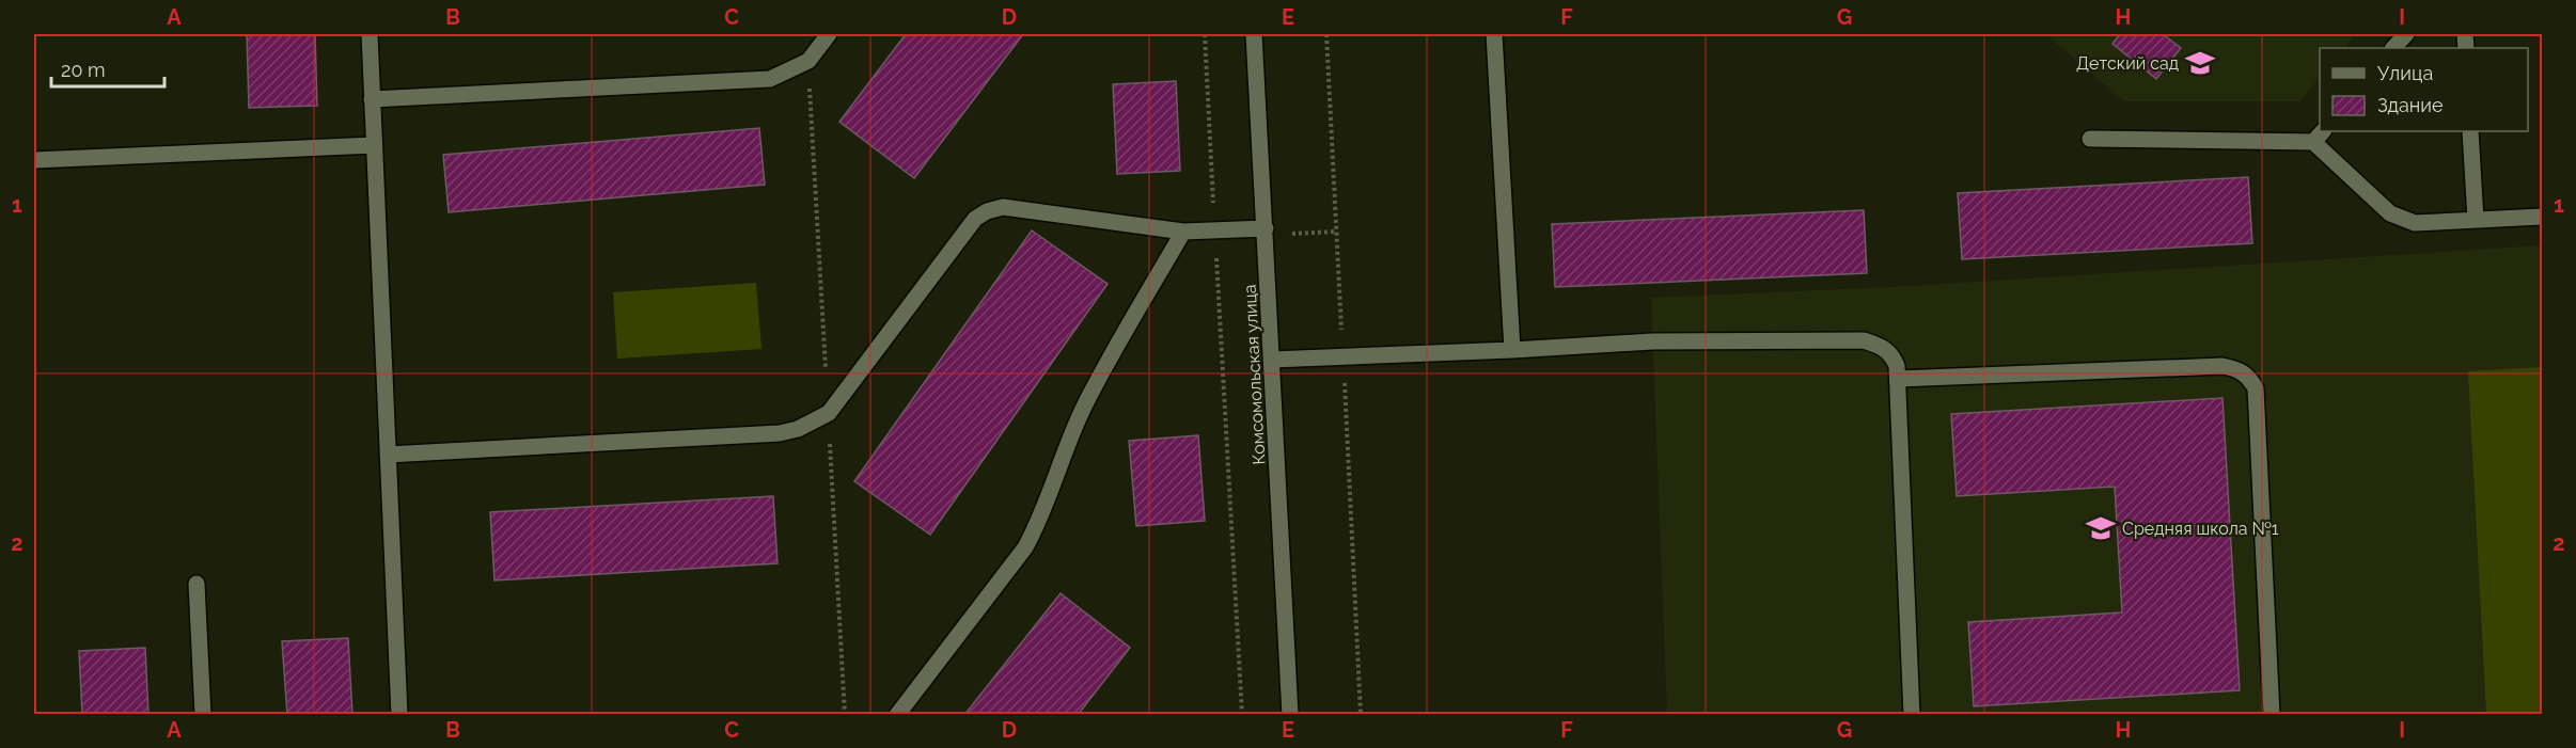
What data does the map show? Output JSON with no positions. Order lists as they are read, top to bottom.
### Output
{
  "streets": {
    "street": ["Комсомольская улица"]
  },
  "places": {
    "school or university": ["Детский сад", "Средняя школа №1"]
  },
  "legend": ["Улица", "Здание"],
  "scale_bar": "20 m",
  "grid": {
    "columns": [
      "A",
      "B",
      "C",
      "D",
      "E",
      "F",
      "G",
      "H",
      "I"
    ],
    "rows": ["1", "2"]
  }
}
